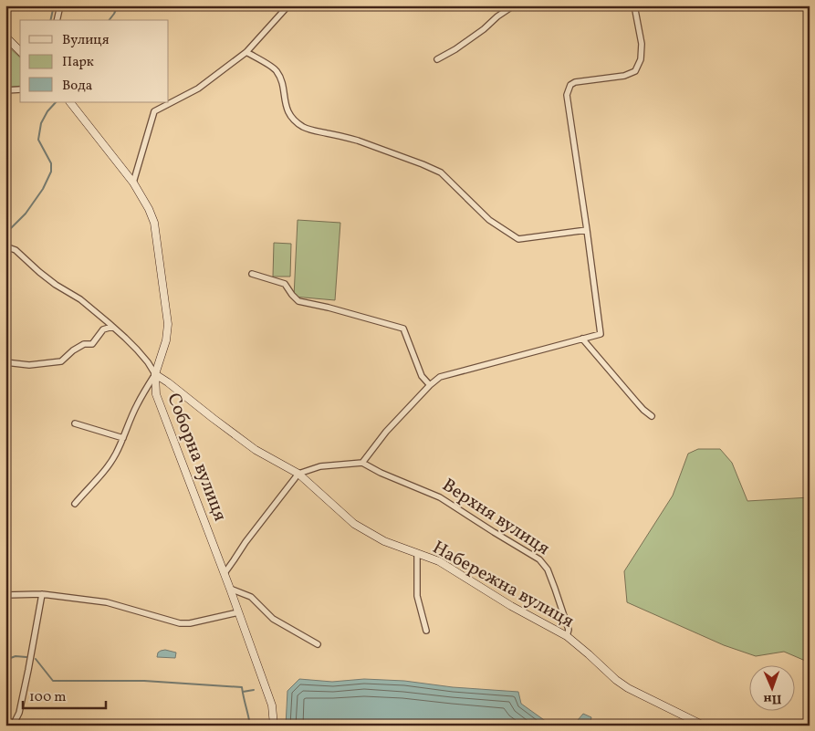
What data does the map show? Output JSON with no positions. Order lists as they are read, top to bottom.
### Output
{
  "streets": {
    "street": ["Соборна вулиця", "Верхня вулиця", "Набережна вулиця"]
  },
  "crossings": [
    ["Соборна вулиця", "Набережна вулиця"],
    ["Верхня вулиця", "Набережна вулиця"]
  ],
  "legend": ["Вулиця", "Парк", "Вода"],
  "scale_bar": "100 m",
  "north": "bottom"
}
